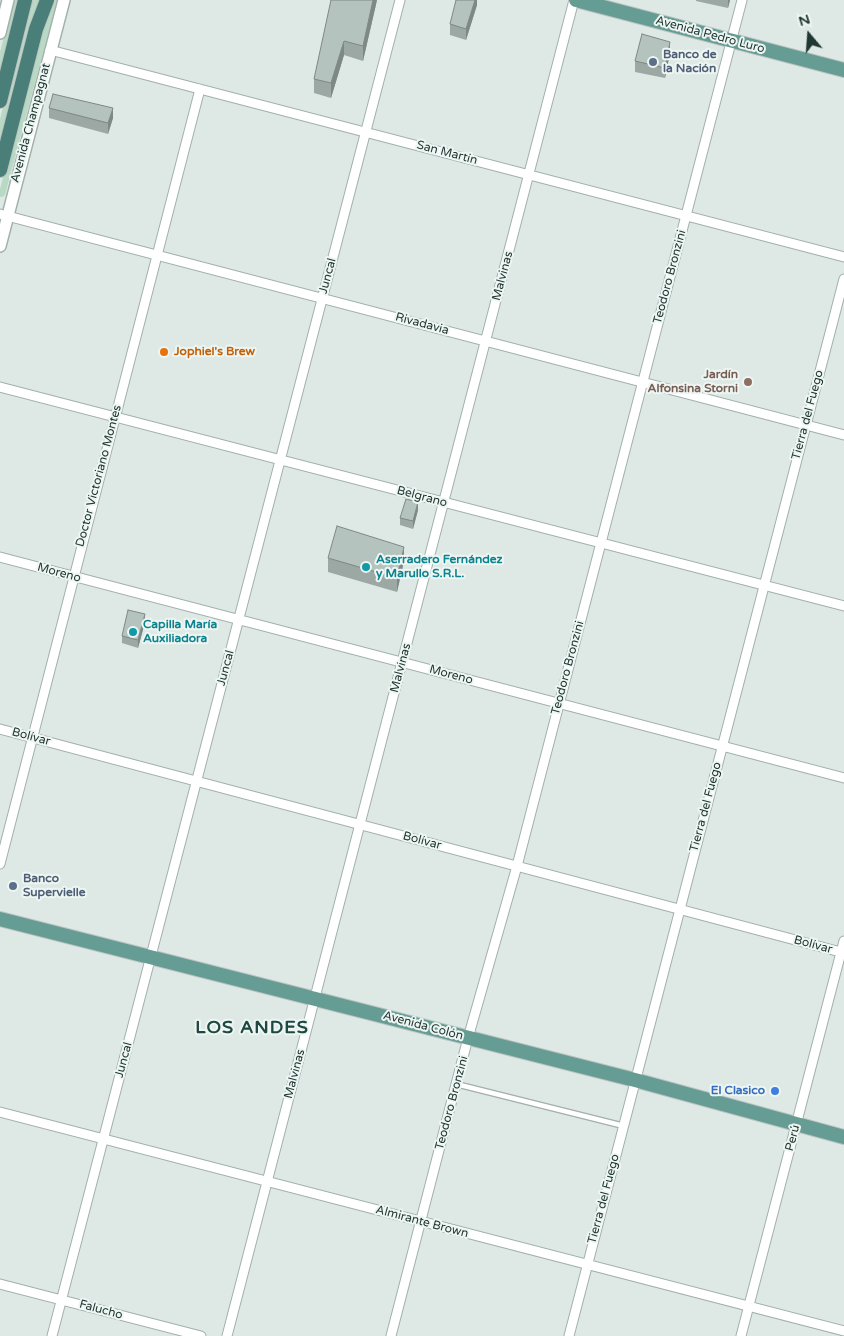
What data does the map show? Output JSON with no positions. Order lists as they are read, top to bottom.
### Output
{
  "streets": {
    "highway": ["Avenida Champagnat"],
    "main road": ["Avenida Pedro Luro", "Avenida Colón"],
    "street": [
      "San Martín",
      "Juncal",
      "Malvinas",
      "Teodoro Bronzini",
      "Rivadavia",
      "Tierra del Fuego",
      "Doctor Victoriano Montes",
      "Belgrano",
      "Moreno",
      "Bolívar",
      "Perú",
      "Almirante Brown",
      "Falucho"
    ]
  },
  "crossings": [
    ["Avenida Pedro Luro", "Malvinas"],
    ["Avenida Pedro Luro", "Teodoro Bronzini"],
    ["Avenida Champagnat", "San Martín"],
    ["Avenida Champagnat", "Rivadavia"],
    ["San Martín", "Juncal"],
    ["San Martín", "Malvinas"],
    ["San Martín", "Teodoro Bronzini"],
    ["San Martín", "Doctor Victoriano Montes"],
    ["Juncal", "Rivadavia"],
    ["Juncal", "Belgrano"],
    ["Juncal", "Moreno"],
    ["Juncal", "Bolívar"],
    ["Juncal", "Avenida Colón"],
    ["Juncal", "Almirante Brown"],
    ["Juncal", "Falucho"],
    ["Malvinas", "Rivadavia"],
    ["Malvinas", "Belgrano"],
    ["Malvinas", "Moreno"],
    ["Malvinas", "Bolívar"],
    ["Malvinas", "Avenida Colón"],
    ["Malvinas", "Almirante Brown"],
    ["Teodoro Bronzini", "Rivadavia"],
    ["Teodoro Bronzini", "Belgrano"],
    ["Teodoro Bronzini", "Moreno"],
    ["Teodoro Bronzini", "Bolívar"],
    ["Teodoro Bronzini", "Avenida Colón"],
    ["Teodoro Bronzini", "Almirante Brown"],
    ["Rivadavia", "Tierra del Fuego"],
    ["Rivadavia", "Doctor Victoriano Montes"],
    ["Tierra del Fuego", "Belgrano"],
    ["Tierra del Fuego", "Moreno"],
    ["Tierra del Fuego", "Bolívar"],
    ["Tierra del Fuego", "Avenida Colón"],
    ["Tierra del Fuego", "Almirante Brown"],
    ["Doctor Victoriano Montes", "Belgrano"],
    ["Doctor Victoriano Montes", "Moreno"],
    ["Doctor Victoriano Montes", "Bolívar"],
    ["Bolívar", "Perú"],
    ["Avenida Colón", "Perú"],
    ["Perú", "Almirante Brown"]
  ],
  "districts": ["LOS ANDES"],
  "places": [
    "Banco de la Nación",
    "Jophiel's Brew",
    "Jardín Alfonsina Storni",
    "Aserradero Fernández y Marullo S.R.L.",
    "Capilla María Auxiliadora",
    "Banco Supervielle",
    "El Clasico"
  ],
  "north": "top"
}
